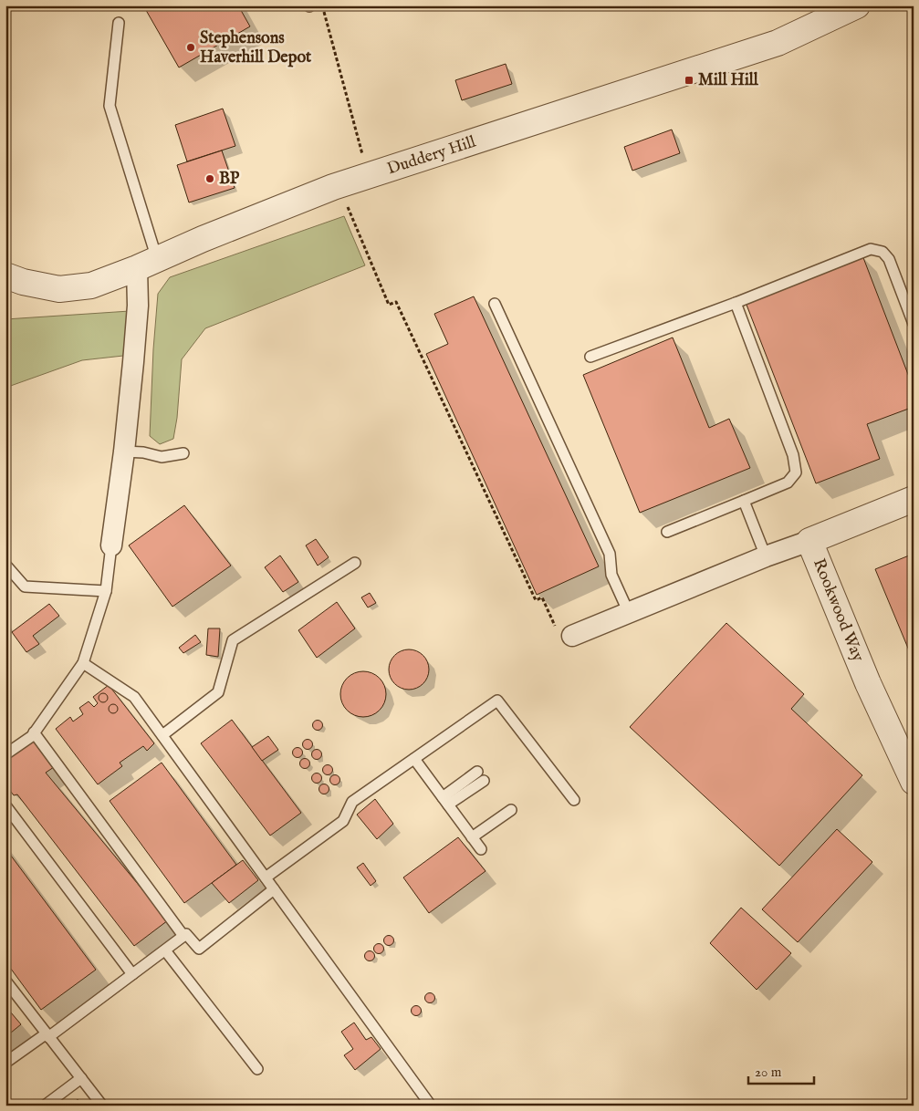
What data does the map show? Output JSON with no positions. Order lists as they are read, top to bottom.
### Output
{
  "streets": {
    "street": ["Duddery Hill", "Rookwood Way"]
  },
  "places": {
    "other": ["Stephensons Haverhill Depot", "BP"],
    "transit": ["Mill Hill"]
  },
  "scale_bar": "20 m"
}
